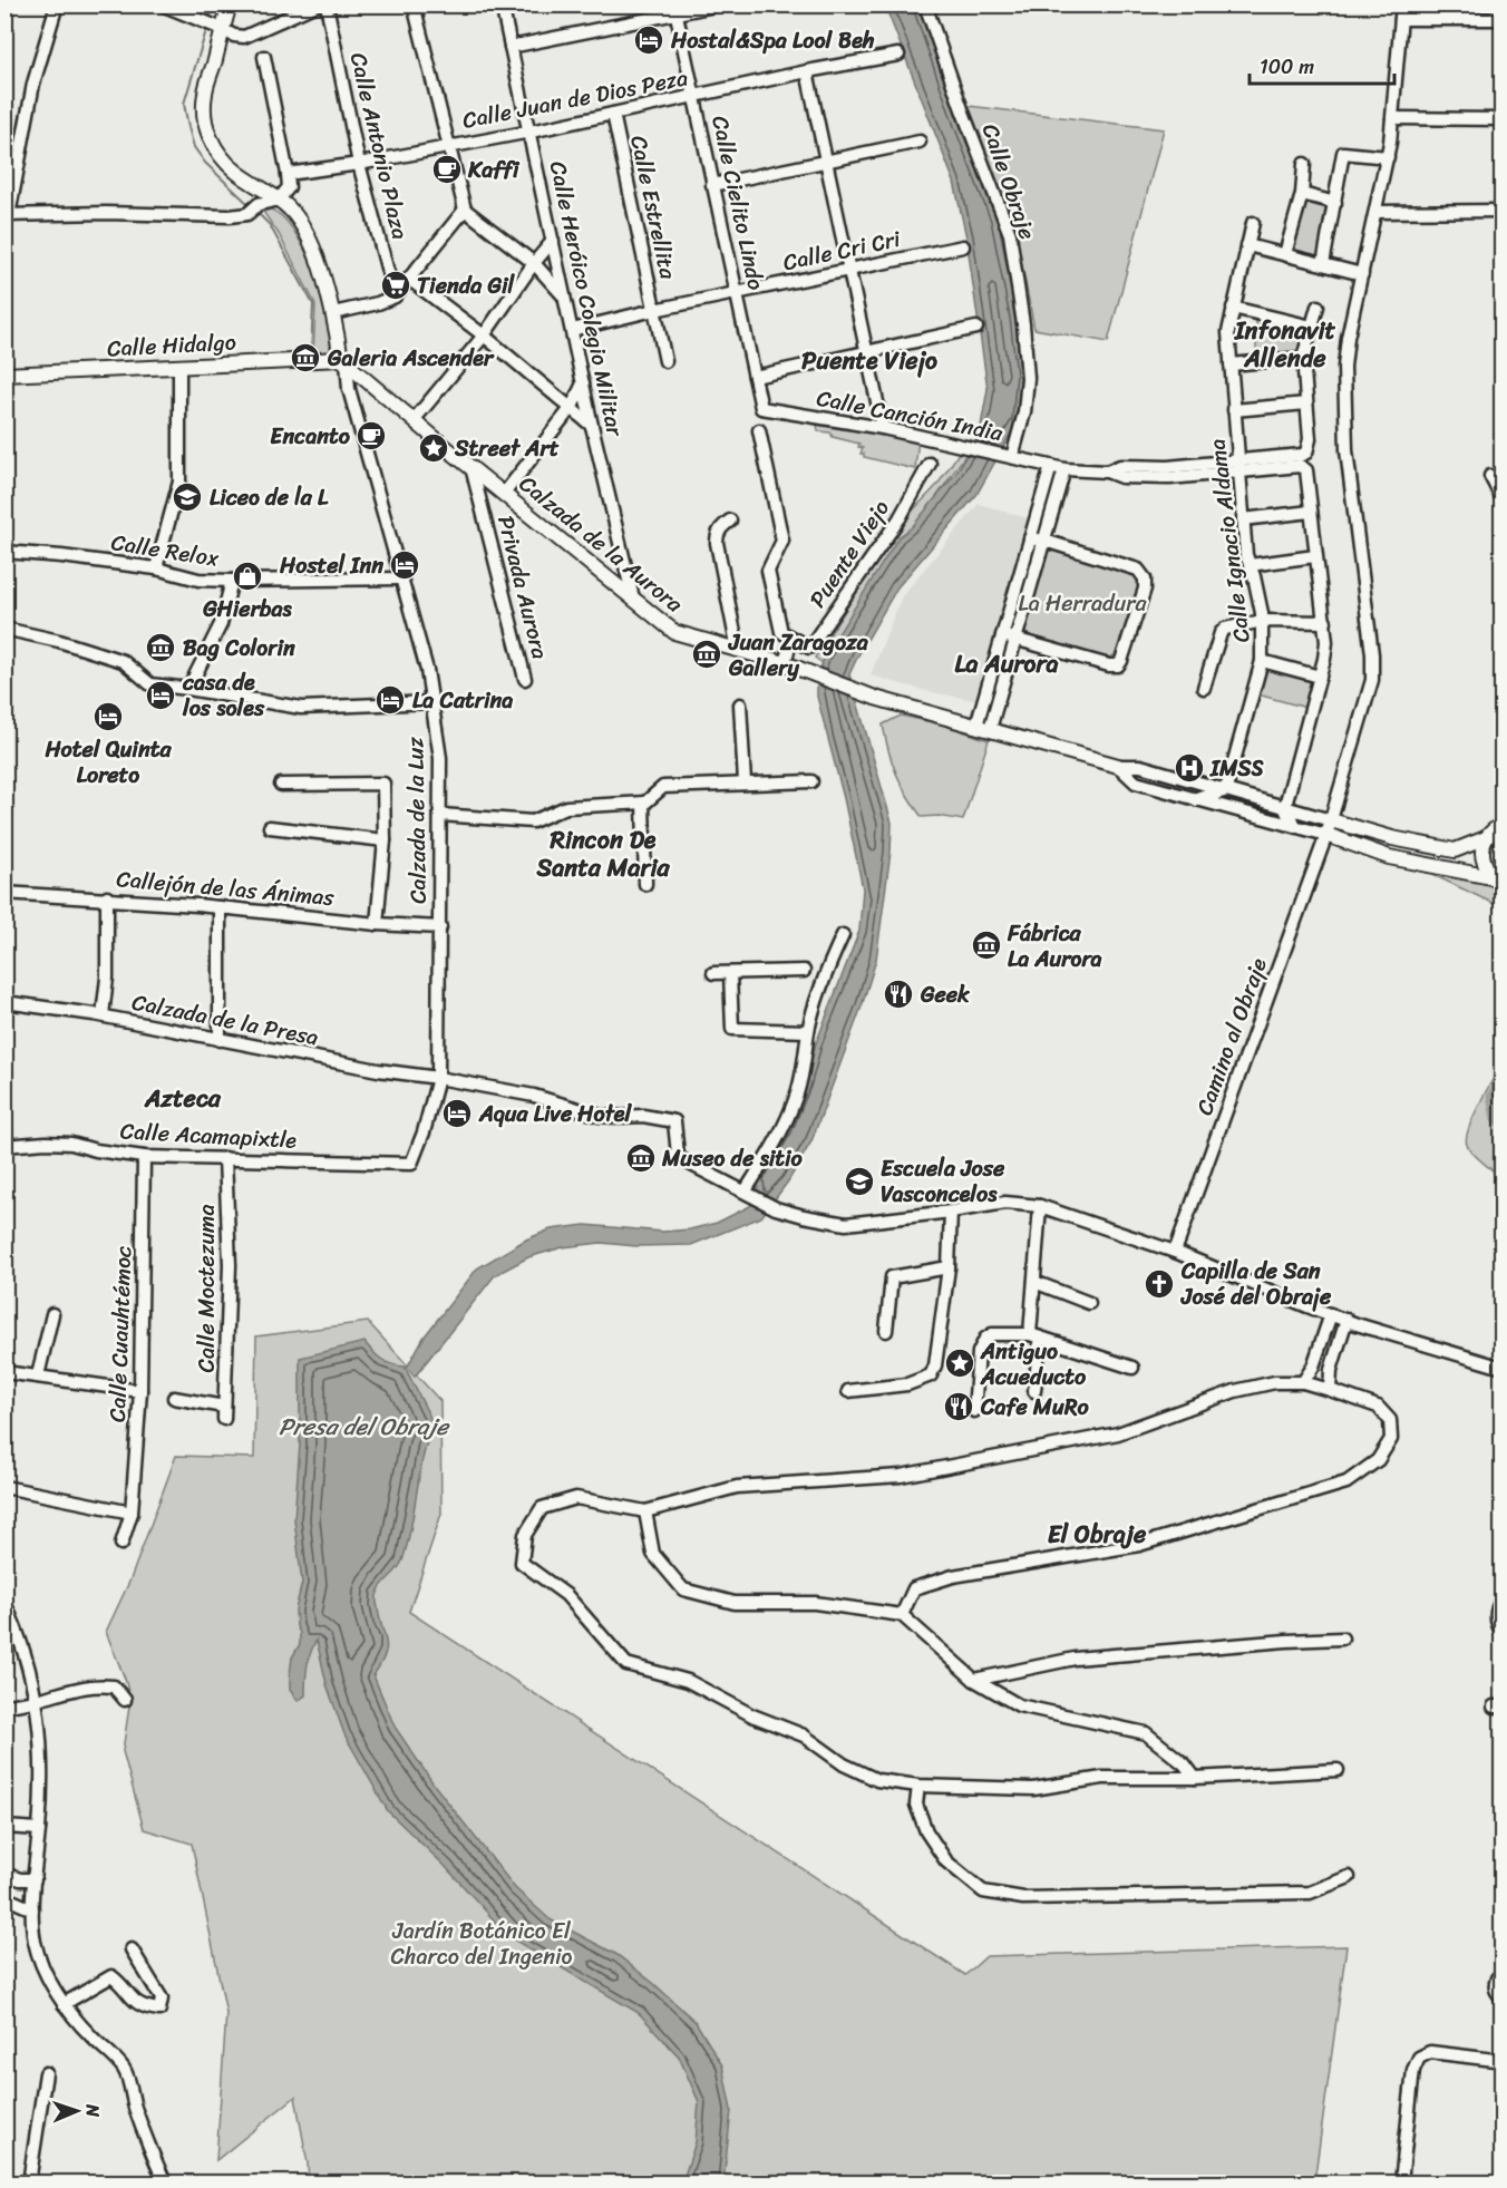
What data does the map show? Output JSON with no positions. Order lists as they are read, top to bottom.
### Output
{
  "streets": {
    "main road": ["Calle Hidalgo", "Calzada de la Aurora", "Calzada de la Luz"],
    "street": [
      "Calle Juan de Dios Peza",
      "Calle Antonio Plaza",
      "Calle Obraje",
      "Calle Cielito Lindo",
      "Calle Estrellita",
      "Calle Cri Cri",
      "Calle Heróico Colegio Militar",
      "Calle Canción India",
      "Calle Ignacio Aldama",
      "Calle Relox",
      "Puente Viejo",
      "Privada Aurora",
      "Callejón de las Ánimas",
      "Calzada de la Presa",
      "Camino al Obraje",
      "Calle Acamapixtle",
      "Calle Moctezuma",
      "Calle Cuauhtémoc"
    ]
  },
  "crossings": [
    ["Calle Juan de Dios Peza", "Calle Antonio Plaza"],
    ["Calle Juan de Dios Peza", "Calle Cielito Lindo"],
    ["Calle Juan de Dios Peza", "Calle Estrellita"],
    ["Calle Juan de Dios Peza", "Calle Heróico Colegio Militar"],
    ["Calle Obraje", "Calle Canción India"],
    ["Calle Cielito Lindo", "Calle Cri Cri"],
    ["Calle Cielito Lindo", "Calle Canción India"],
    ["Calle Estrellita", "Calle Cri Cri"],
    ["Calle Cri Cri", "Calle Heróico Colegio Militar"],
    ["Calle Heróico Colegio Militar", "Calzada de la Aurora"],
    ["Calle Hidalgo", "Calzada de la Aurora"],
    ["Calle Hidalgo", "Calzada de la Luz"],
    ["Calle Canción India", "Calle Ignacio Aldama"],
    ["Calzada de la Aurora", "Privada Aurora"],
    ["Calzada de la Aurora", "Calzada de la Luz"],
    ["Calle Relox", "Calzada de la Luz"],
    ["Calzada de la Luz", "Callejón de las Ánimas"],
    ["Calzada de la Luz", "Calzada de la Presa"],
    ["Calzada de la Luz", "Calle Acamapixtle"],
    ["Calle Acamapixtle", "Calle Moctezuma"],
    ["Calle Acamapixtle", "Calle Cuauhtémoc"]
  ],
  "districts": [
    "Infonavit Allende",
    "Puente Viejo",
    "La Aurora",
    "Rincon De Santa Maria",
    "Azteca",
    "El Obraje"
  ],
  "water": ["Presa del Obraje"],
  "parks": ["La Herradura", "Jardín Botánico El Charco del Ingenio"],
  "places": {
    "hotel": [
      "Hostal&Spa Lool Beh",
      "Hostel Inn",
      "casa de los soles",
      "La Catrina",
      "Hotel Quinta Loreto",
      "Aqua Live Hotel"
    ],
    "cafe": ["Kaffi", "Encanto"],
    "supermarket": ["Tienda Gil"],
    "museum": [
      "Galeria Ascender",
      "Bag Colorin",
      "Juan Zaragoza Gallery",
      "Fábrica La Aurora",
      "Museo de sitio"
    ],
    "place": ["Street Art", "Antiguo Acueducto"],
    "school or university": ["Liceo de la L", "Escuela Jose Vasconcelos"],
    "shop": ["GHierbas"],
    "hospital": ["IMSS"],
    "restaurant": ["Geek", "Cafe MuRo"],
    "church": ["Capilla de San José del Obraje"]
  },
  "scale_bar": "100 m",
  "north": "right"
}
